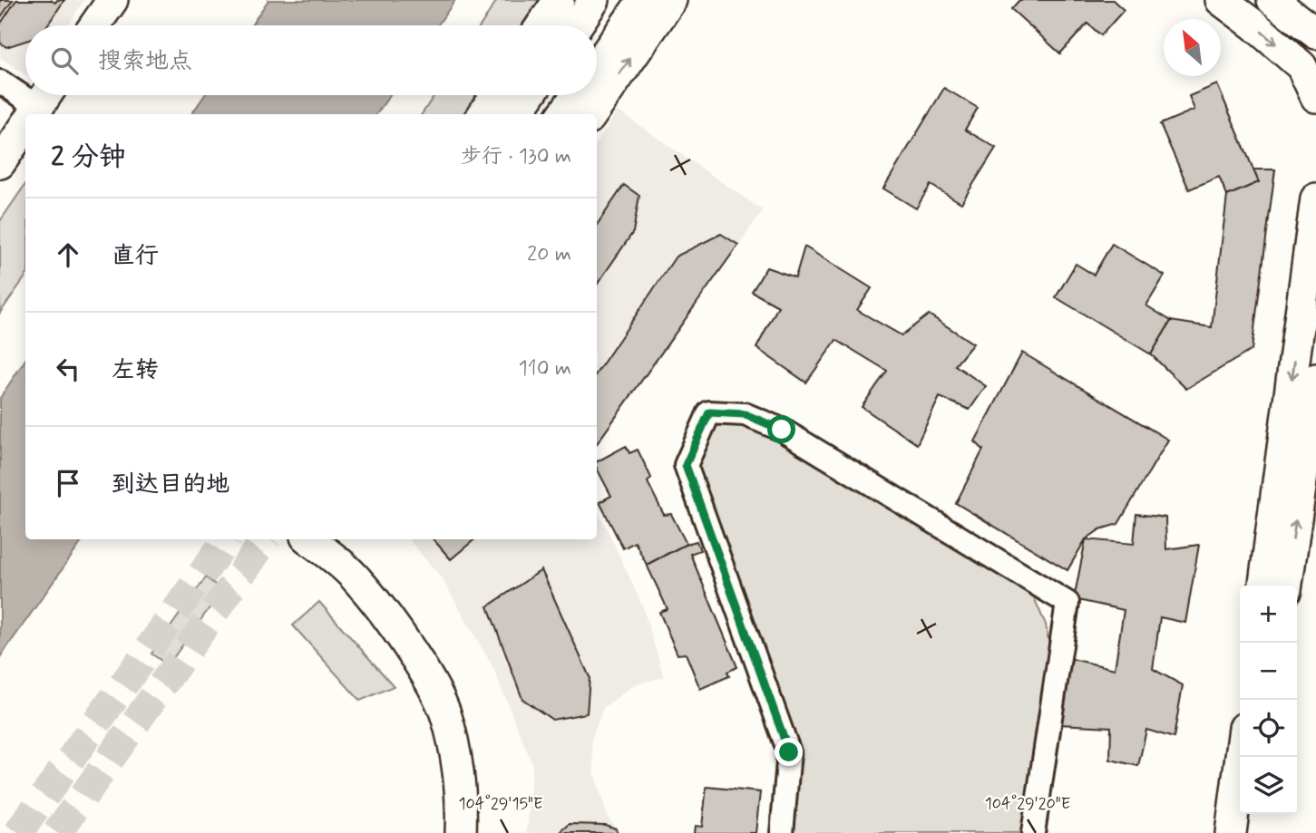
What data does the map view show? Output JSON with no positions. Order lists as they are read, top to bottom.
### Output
{
  "north": "top left",
  "page": {
    "search": "搜索地点",
    "heading": ["2 分钟", "步行 · 130 m"],
    "list": [
      ["直行", "20 m"],
      ["左转", "110 m"],
      "到达目的地"
    ],
    "map_buttons": ["+", "−"]
  },
  "coordinates": ["104°29'15\"E", "104°29'20\"E"]
}
